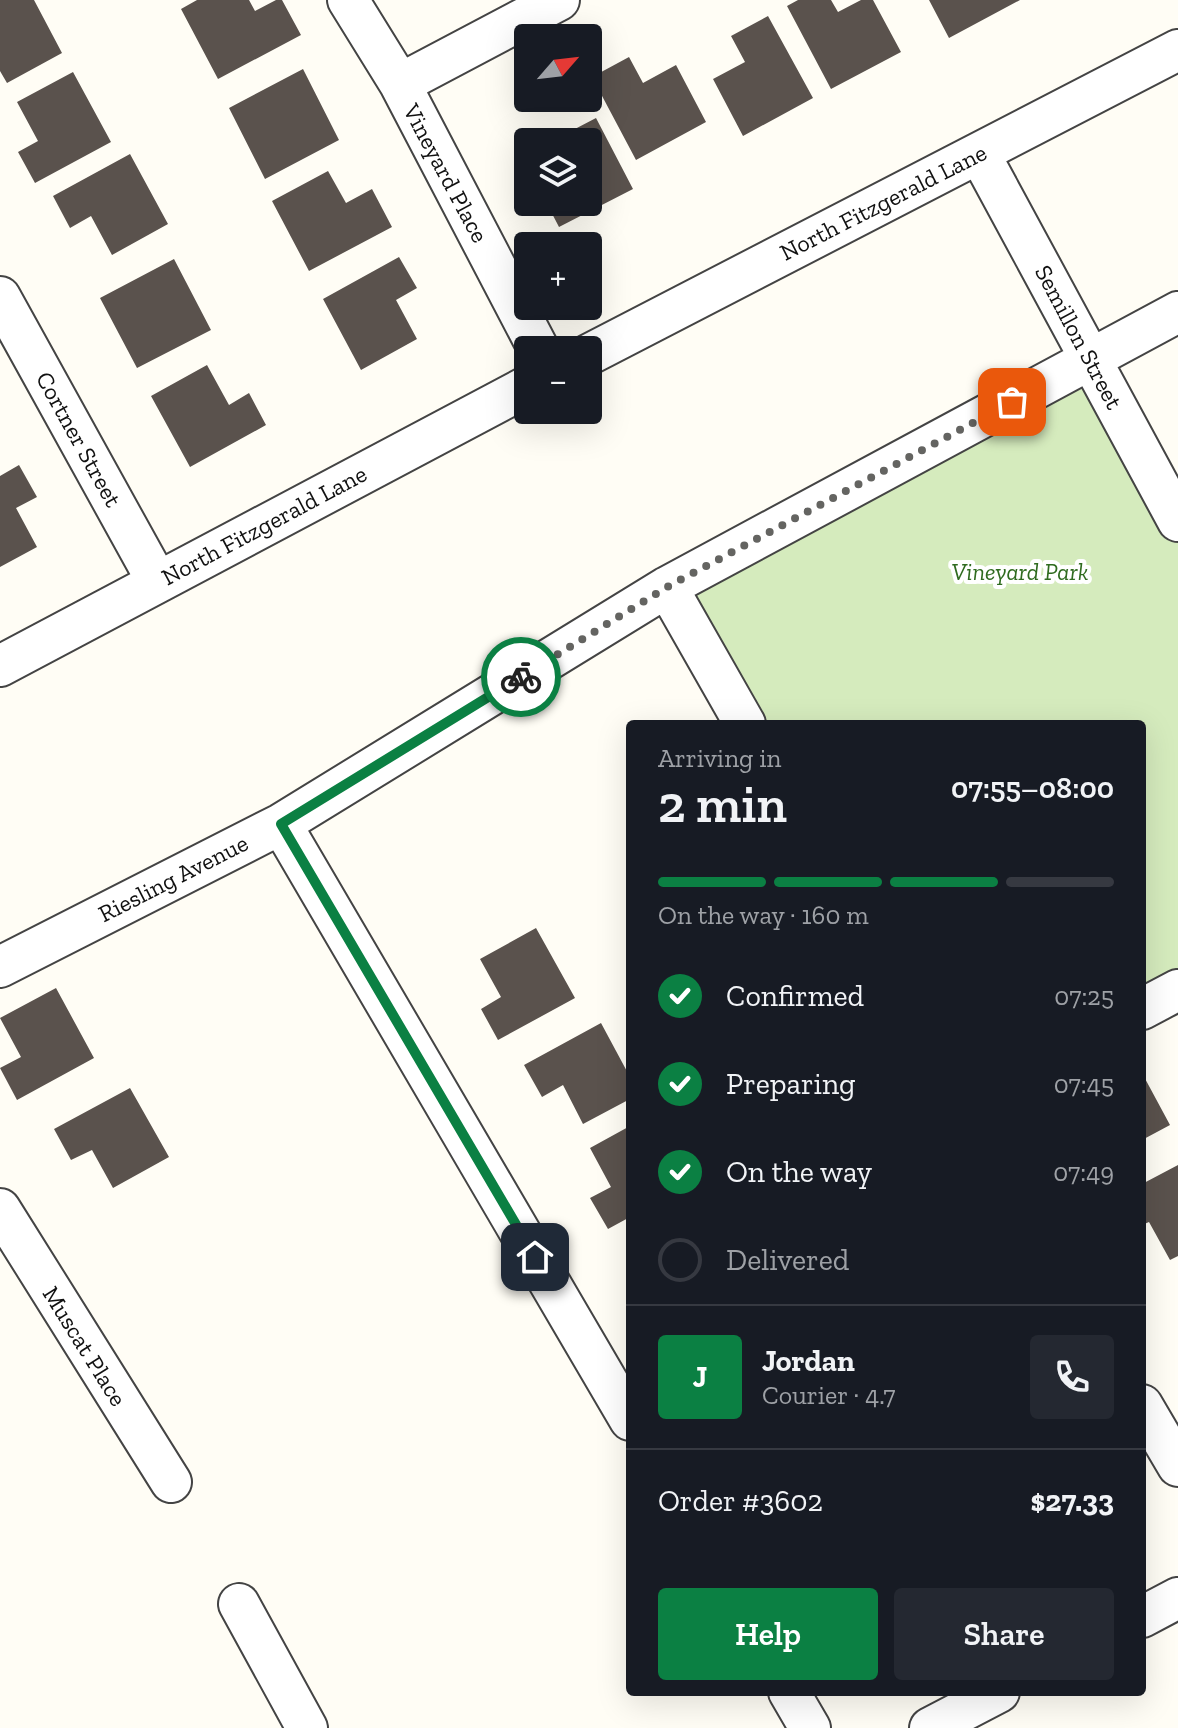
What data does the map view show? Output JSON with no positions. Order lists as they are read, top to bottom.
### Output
{
  "streets": {
    "street": [
      "Vineyard Place",
      "North Fitzgerald Lane",
      "Semillon Street",
      "Cortner Street",
      "Riesling Avenue",
      "Muscat Place"
    ]
  },
  "crossings": [
    ["North Fitzgerald Lane", "Semillon Street"],
    ["North Fitzgerald Lane", "Cortner Street"],
    ["Semillon Street", "Riesling Avenue"]
  ],
  "parks": ["Vineyard Park"],
  "north": "top right",
  "page": {
    "map_buttons": ["+", "−"],
    "heading": ["2 min", "Arriving in", "07:55–08:00"],
    "panel": [
      "Jordan",
      "Courier · 4.7",
      "Order #3602",
      "$27.33"
    ],
    "bar": "On the way · 160 m",
    "list": [
      ["Confirmed", "07:25"],
      ["Preparing", "07:45"],
      ["On the way", "07:49"],
      "Delivered"
    ],
    "round": "J",
    "buttons": ["Help", "Share"]
  }
}
